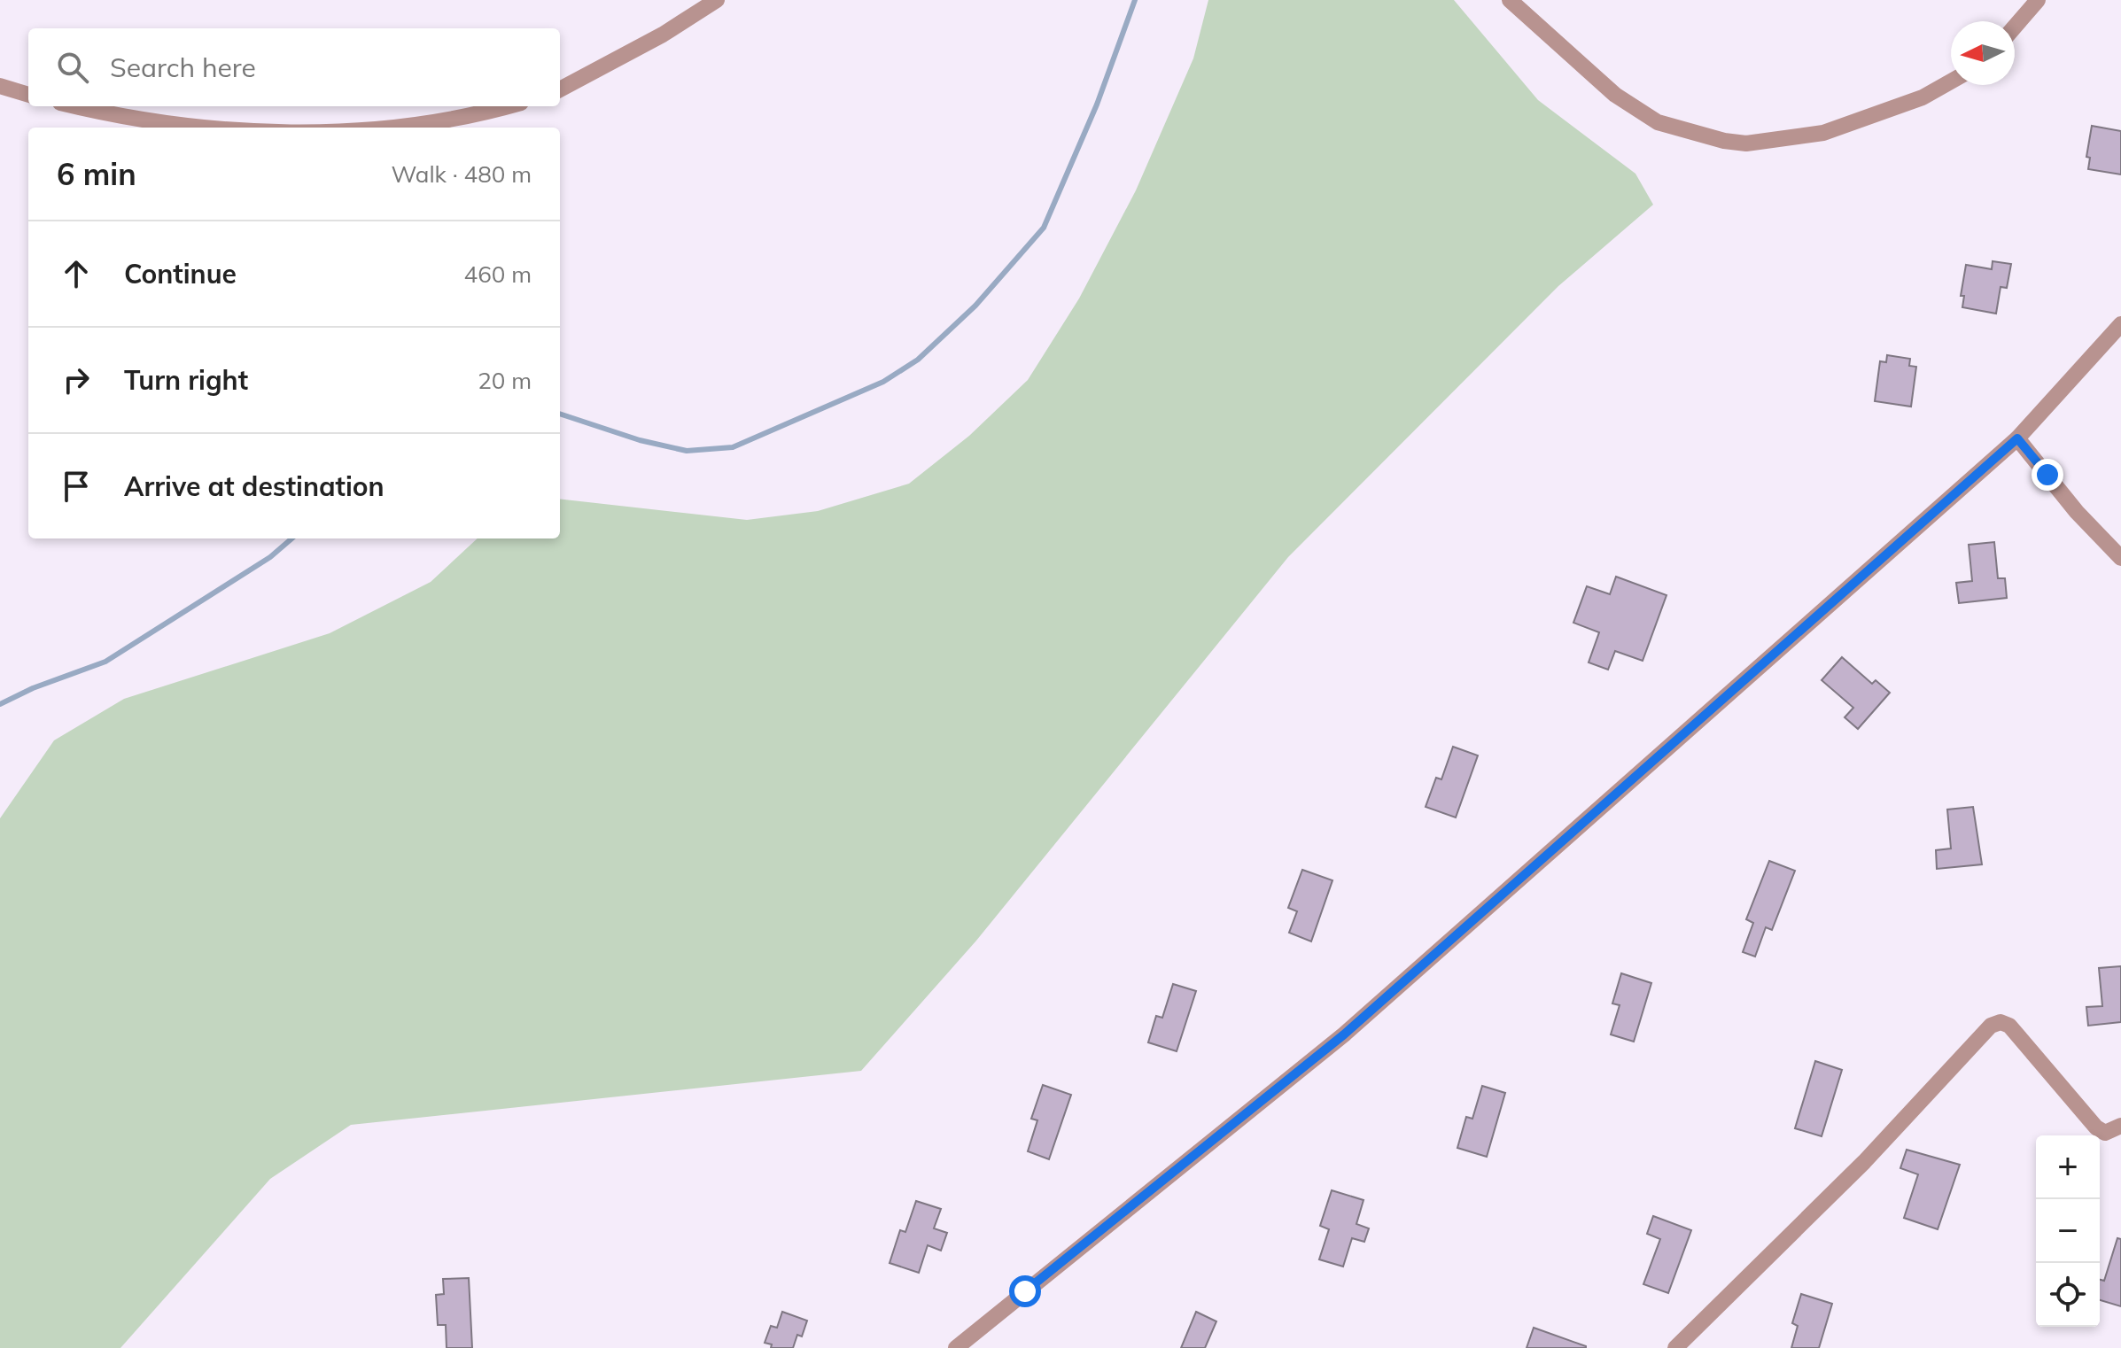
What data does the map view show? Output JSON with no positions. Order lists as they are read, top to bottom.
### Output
{
  "north": "left",
  "page": {
    "search": "Search here",
    "heading": ["6 min", "Walk · 480 m"],
    "list": [
      ["Continue", "460 m"],
      ["Turn right", "20 m"],
      "Arrive at destination"
    ],
    "map_buttons": ["+", "−"]
  }
}
